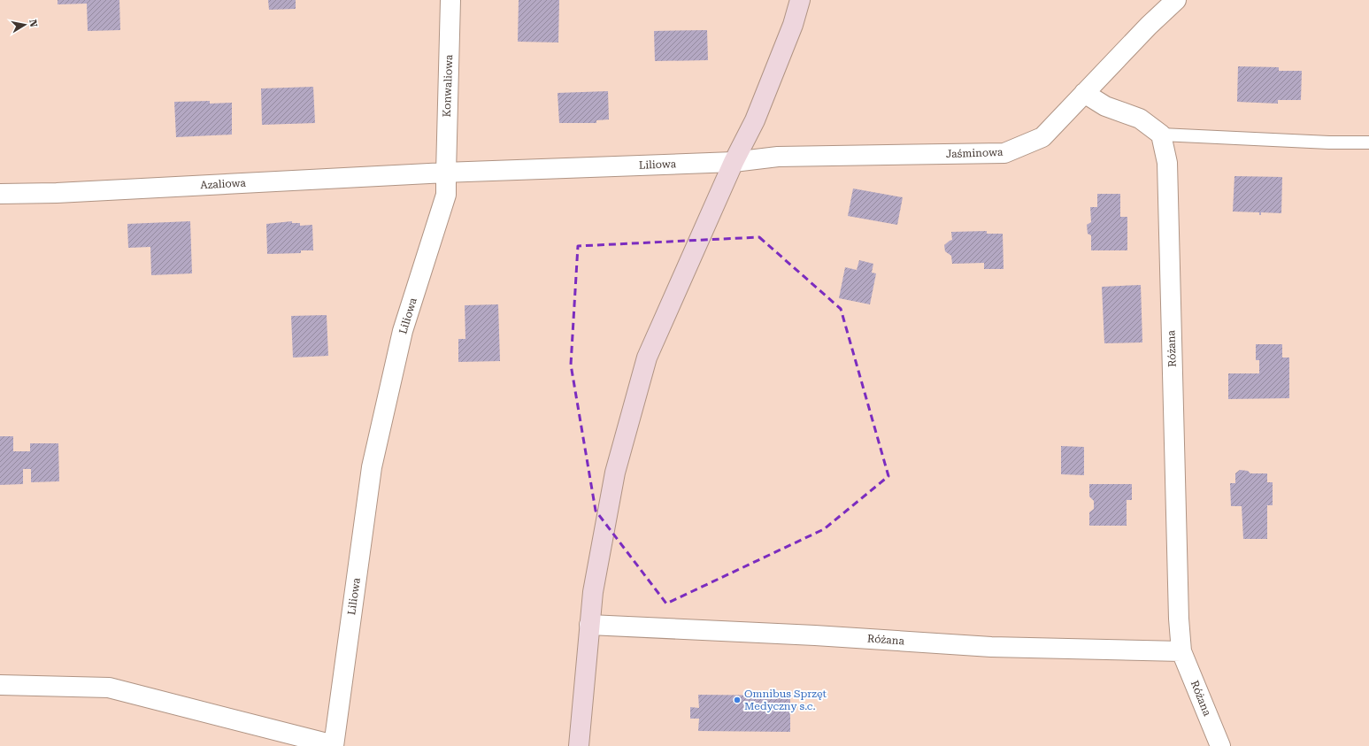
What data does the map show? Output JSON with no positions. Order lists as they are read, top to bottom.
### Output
{
  "streets": {
    "street": [
      "Konwaliowa",
      "Jaśminowa",
      "Liliowa",
      "Azaliowa",
      "Różana"
    ]
  },
  "crossings": [
    ["Konwaliowa", "Liliowa"],
    ["Konwaliowa", "Azaliowa"],
    ["Jaśminowa", "Liliowa"],
    ["Liliowa", "Azaliowa"]
  ],
  "places": ["Omnibus Sprzęt Medyczny s.c."],
  "north": "right"
}
